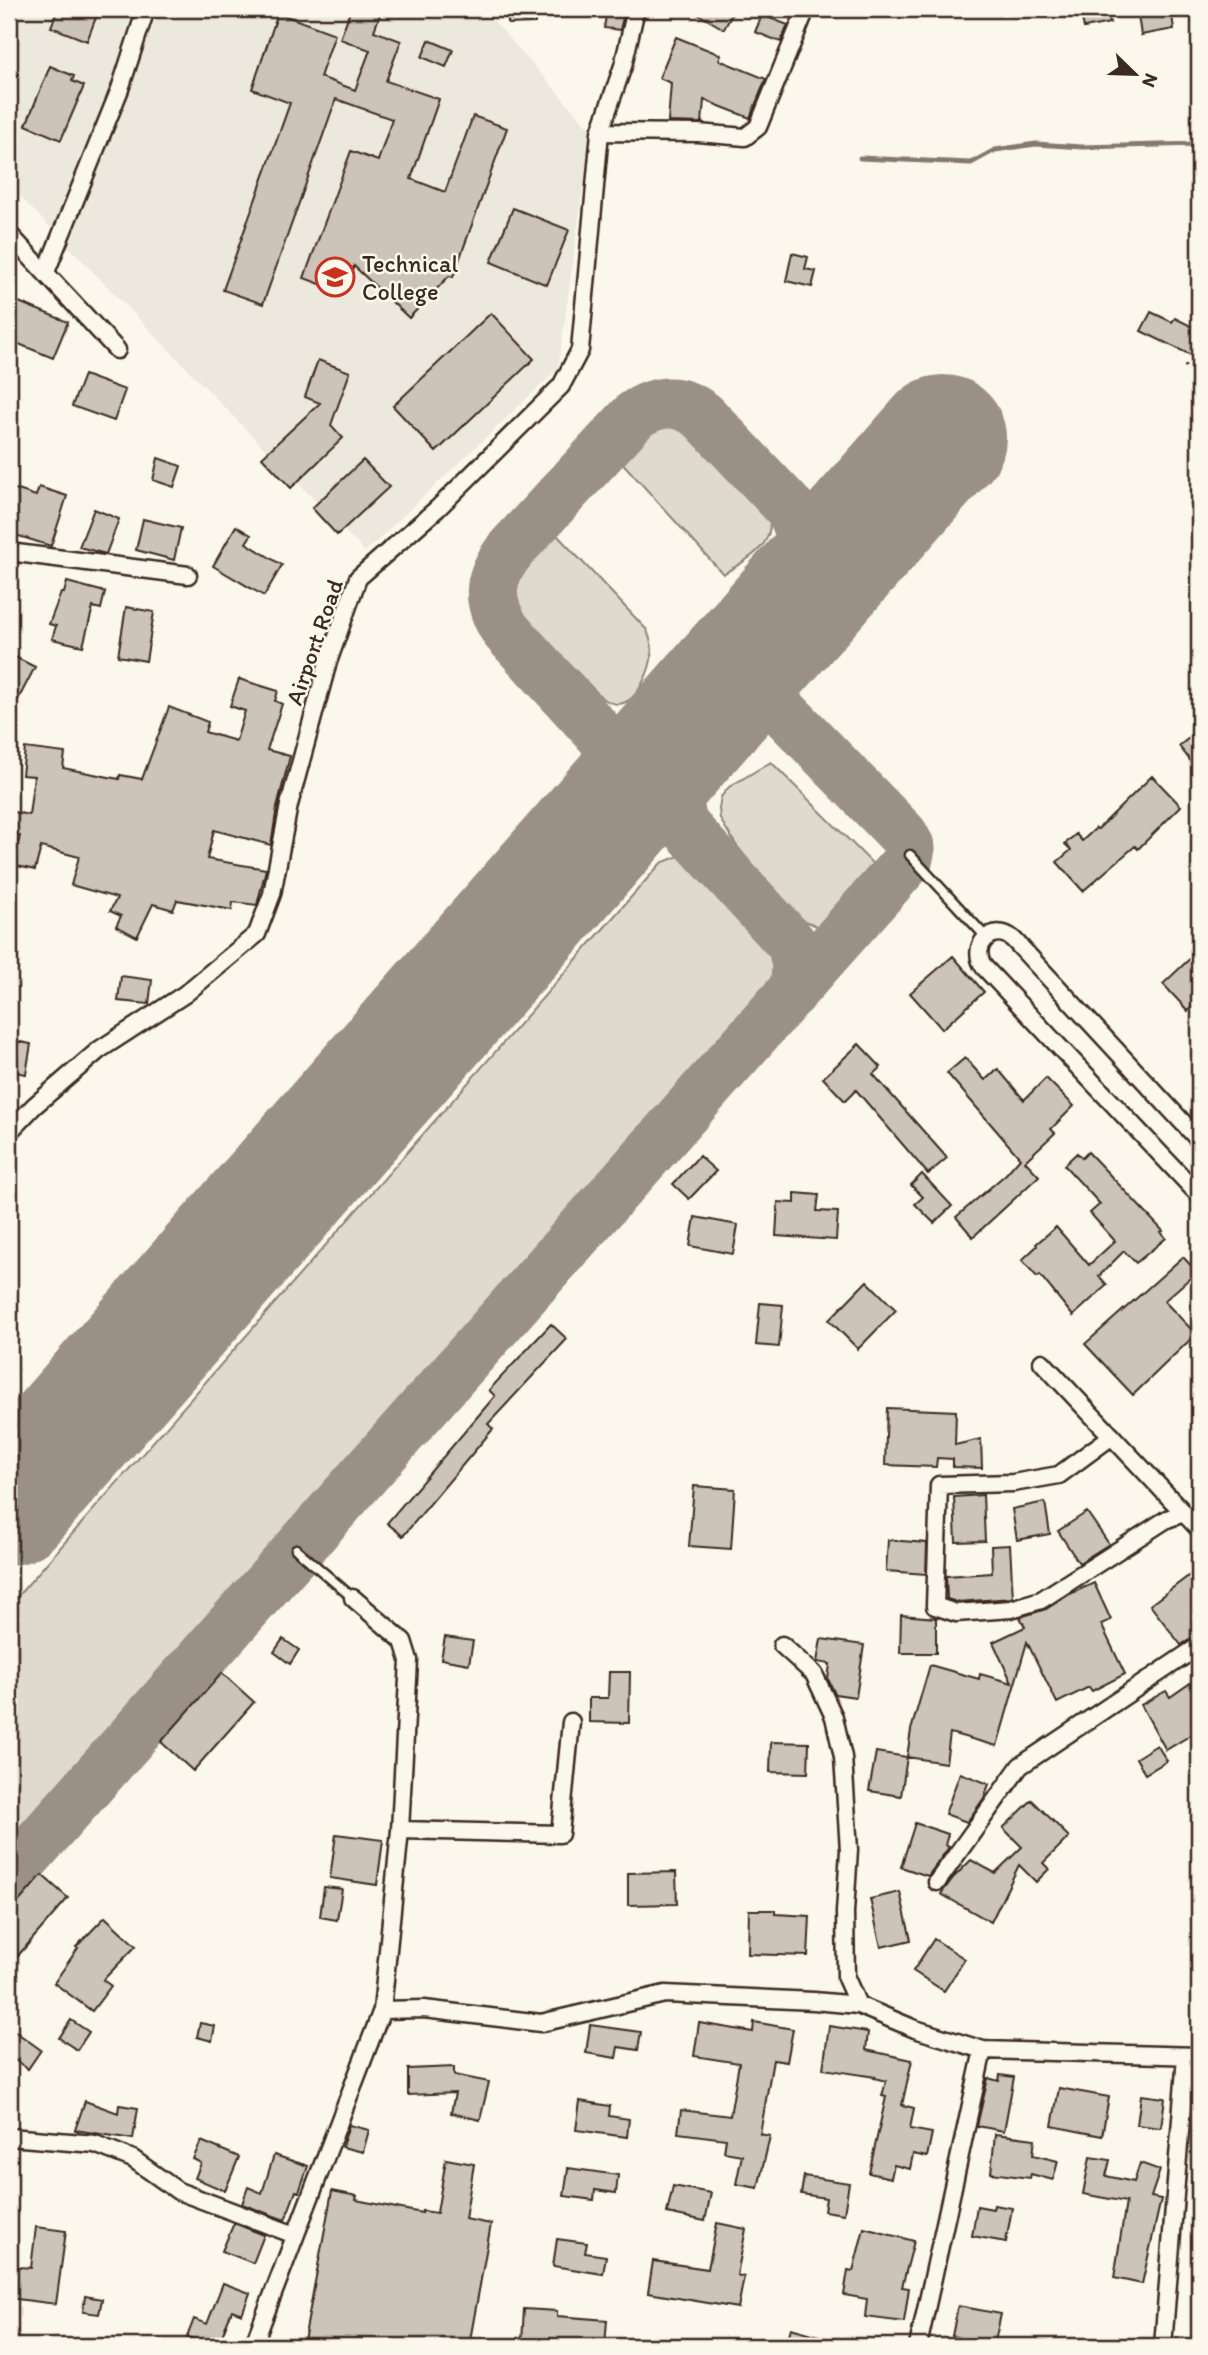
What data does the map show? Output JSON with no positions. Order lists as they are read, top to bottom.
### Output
{
  "streets": {
    "street": ["Airport Road"]
  },
  "places": {
    "school or university": ["Technical College"]
  },
  "north": "bottom right"
}
